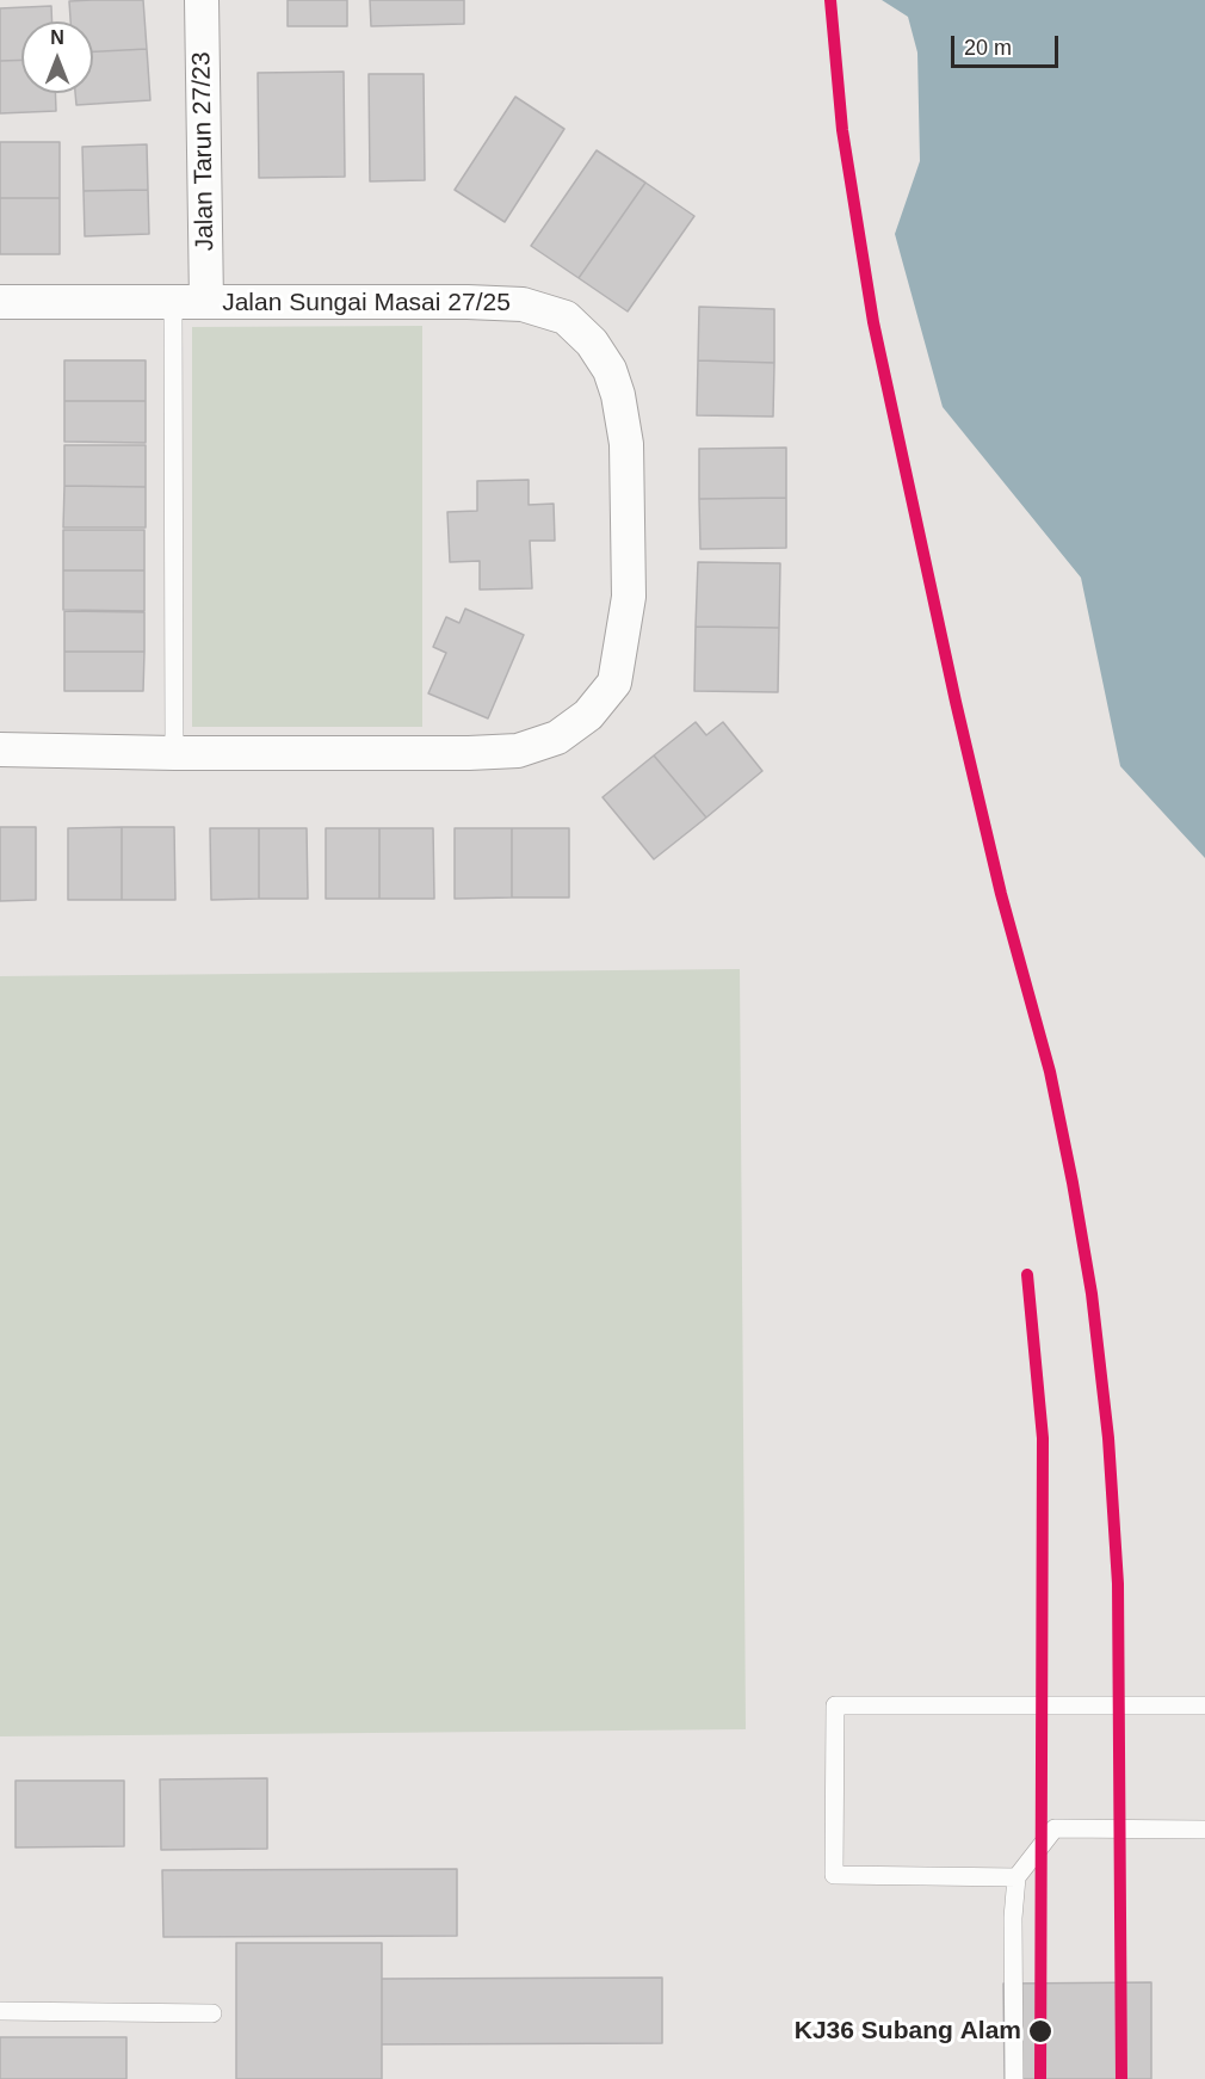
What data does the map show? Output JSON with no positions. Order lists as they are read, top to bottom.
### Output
{
  "streets": {
    "street": ["Jalan Tarun 27/23", "Jalan Sungai Masai 27/25"]
  },
  "crossings": [
    ["Jalan Tarun 27/23", "Jalan Sungai Masai 27/25"]
  ],
  "places": ["KJ36 Subang Alam"],
  "scale_bar": "20 m",
  "north": "top"
}
